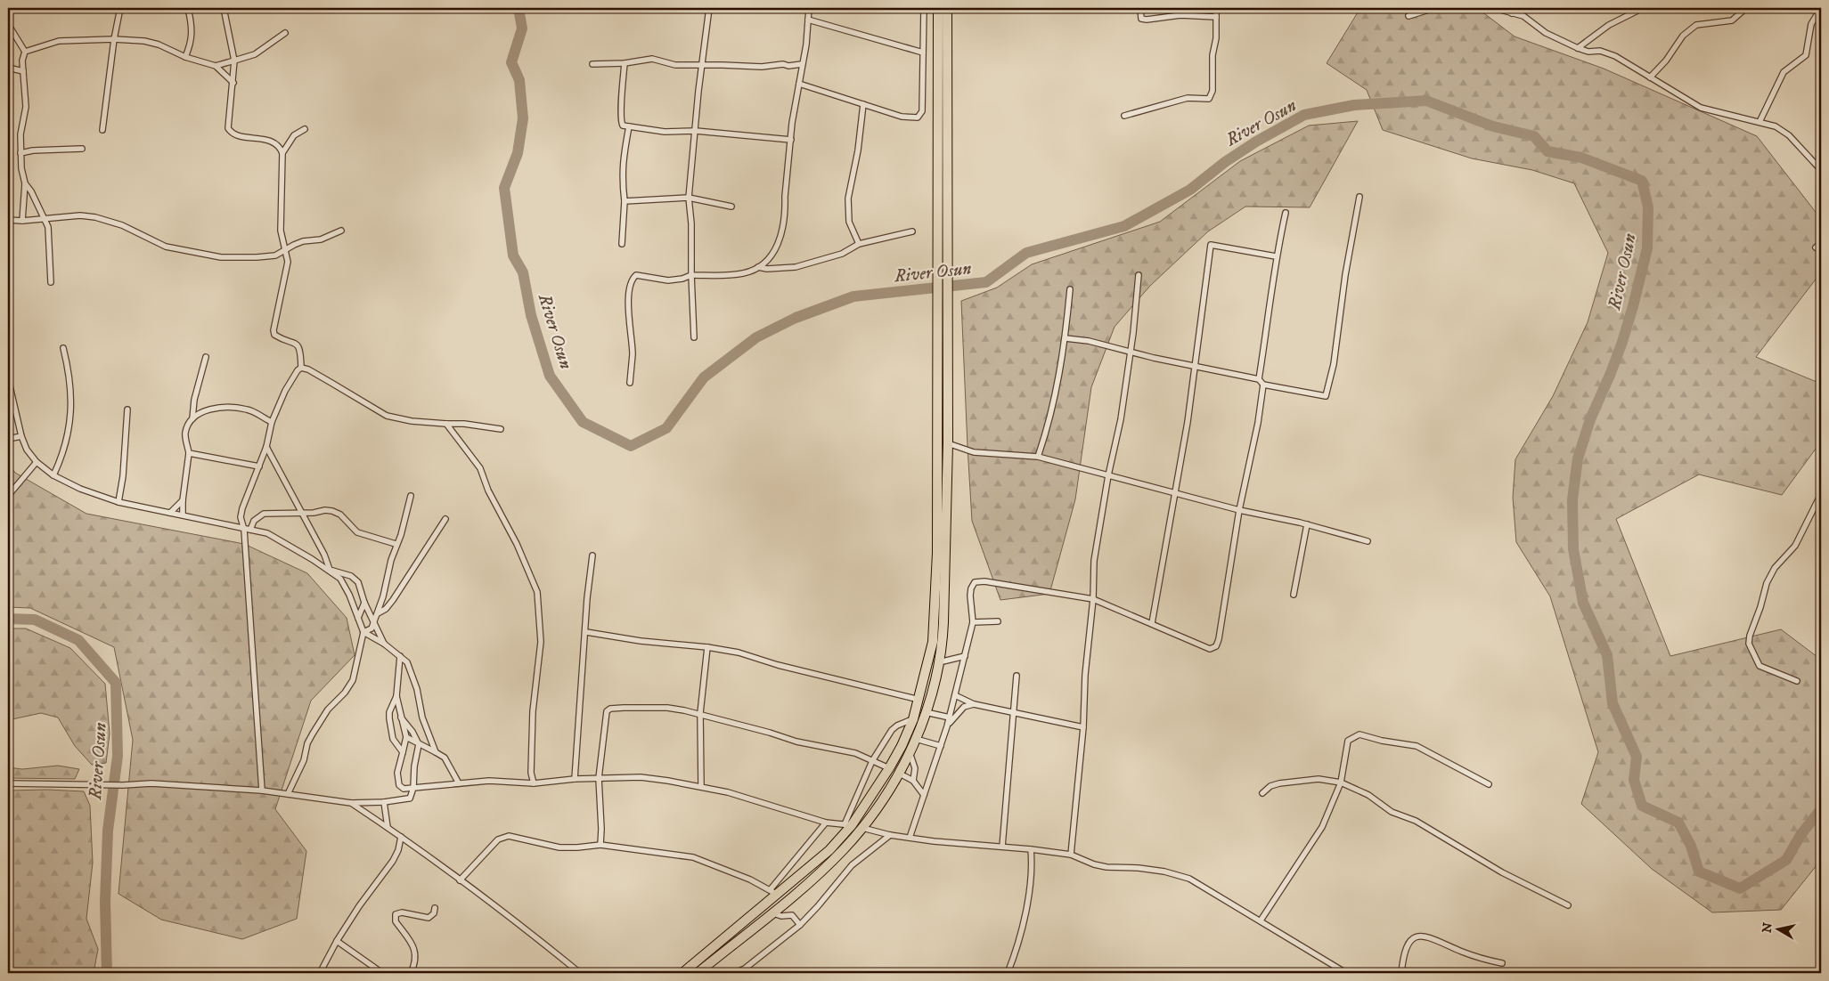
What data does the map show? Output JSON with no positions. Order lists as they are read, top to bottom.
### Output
{
  "water": ["River Osun"],
  "north": "left"
}
